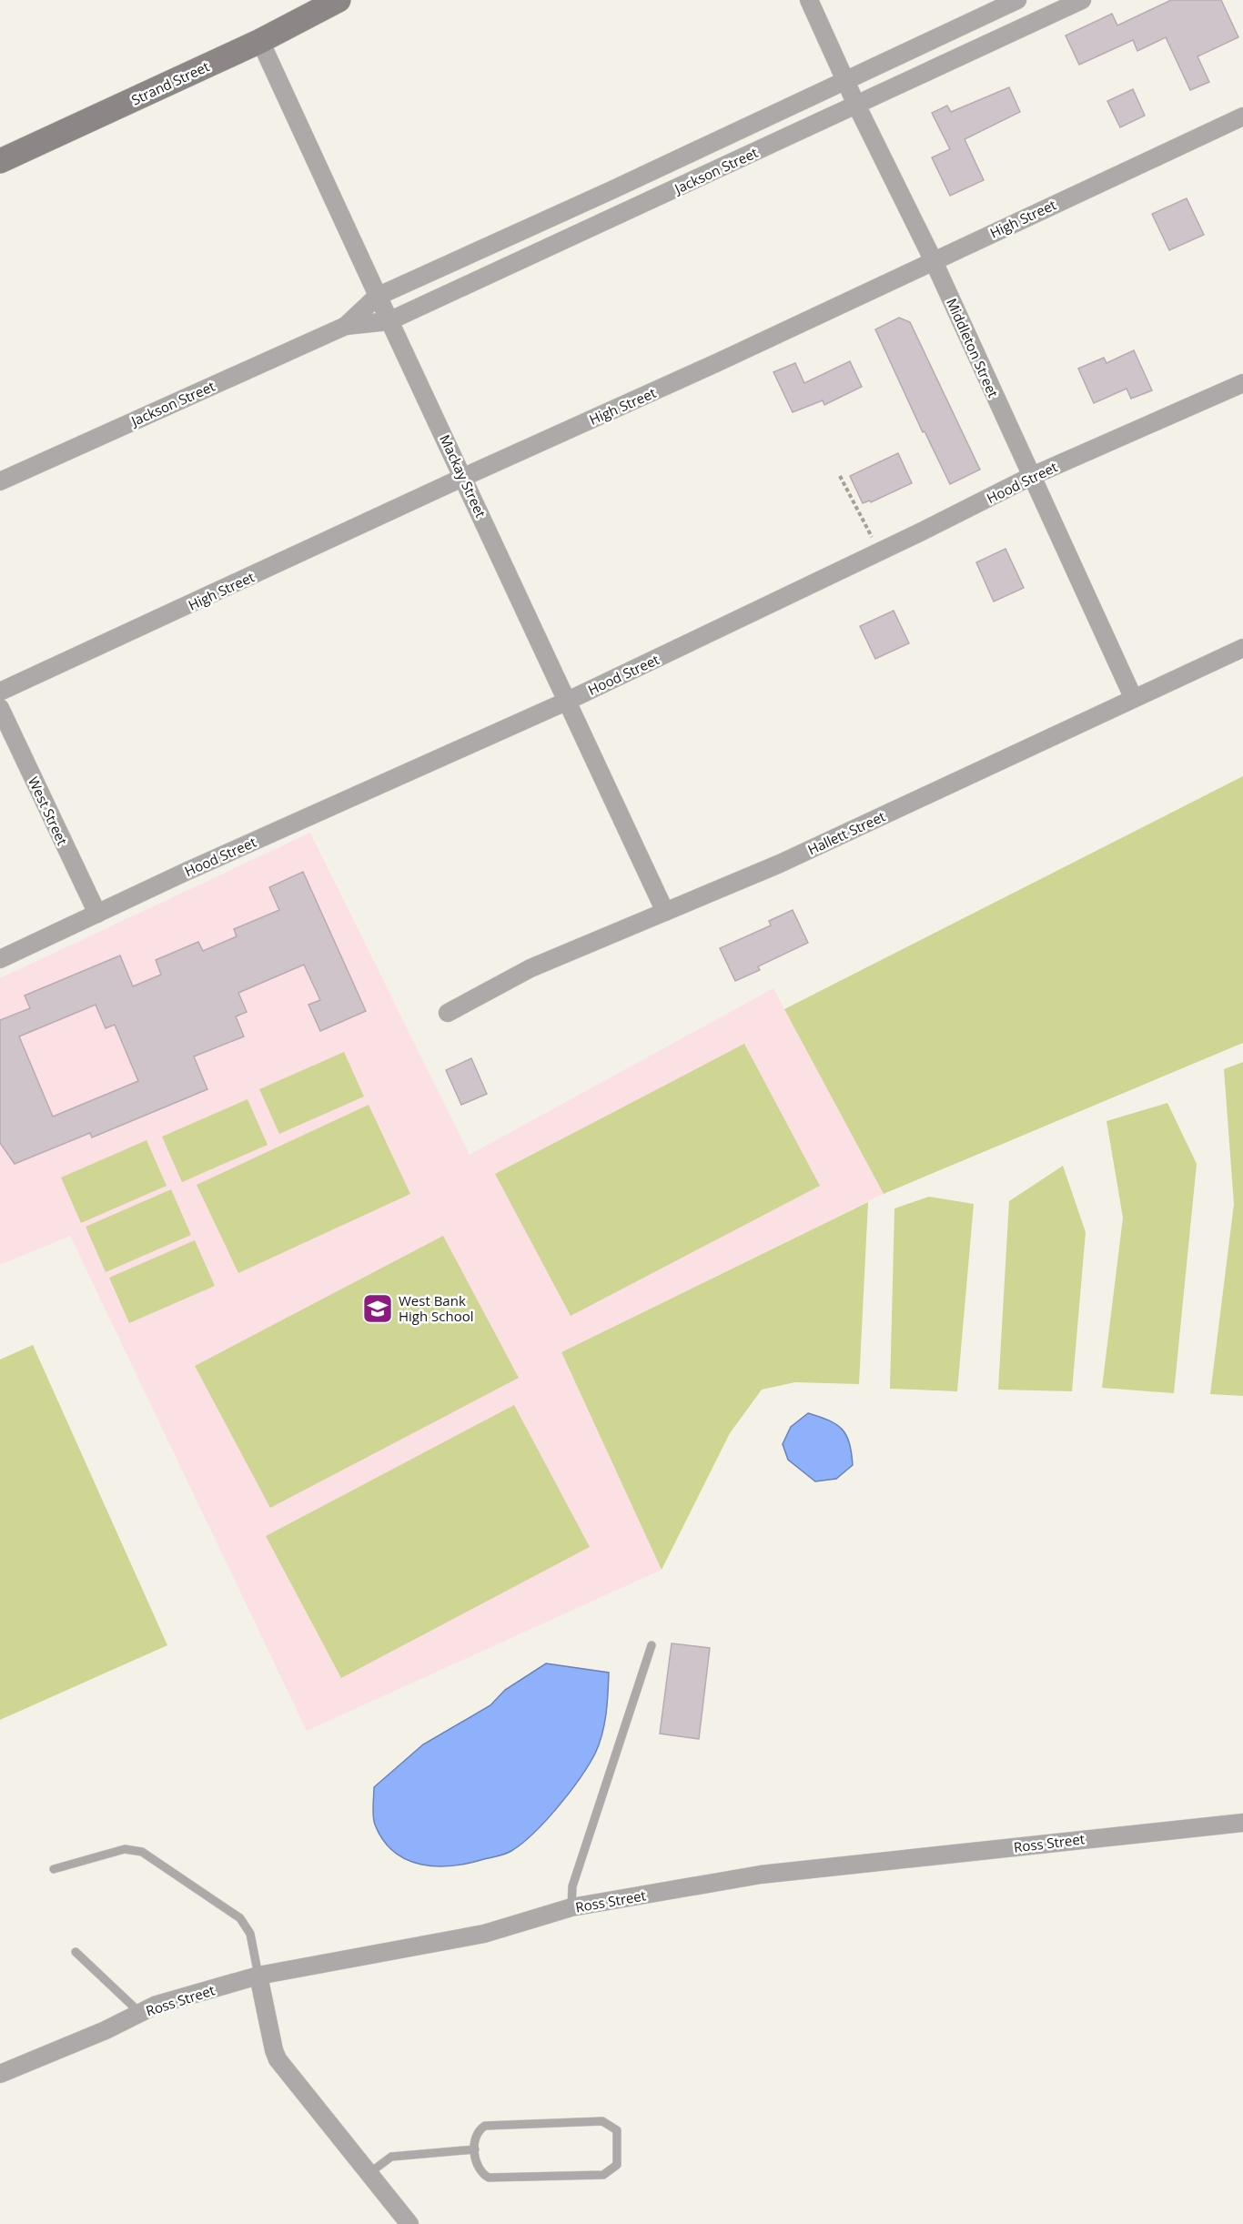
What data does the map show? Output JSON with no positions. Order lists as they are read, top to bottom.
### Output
{
  "streets": {
    "street": [
      "Strand Street",
      "Jackson Street",
      "High Street",
      "Middleton Street",
      "Mackay Street",
      "Hood Street",
      "West Street",
      "Hallett Street",
      "Ross Street"
    ]
  },
  "crossings": [
    ["Strand Street", "Mackay Street"],
    ["Jackson Street", "Middleton Street"],
    ["Jackson Street", "Mackay Street"],
    ["High Street", "Middleton Street"],
    ["High Street", "Mackay Street"],
    ["Middleton Street", "Hood Street"],
    ["Middleton Street", "Hallett Street"],
    ["Mackay Street", "Hood Street"],
    ["Mackay Street", "Hallett Street"],
    ["Hood Street", "West Street"]
  ],
  "places": {
    "school or university": ["West Bank High School"]
  }
}
